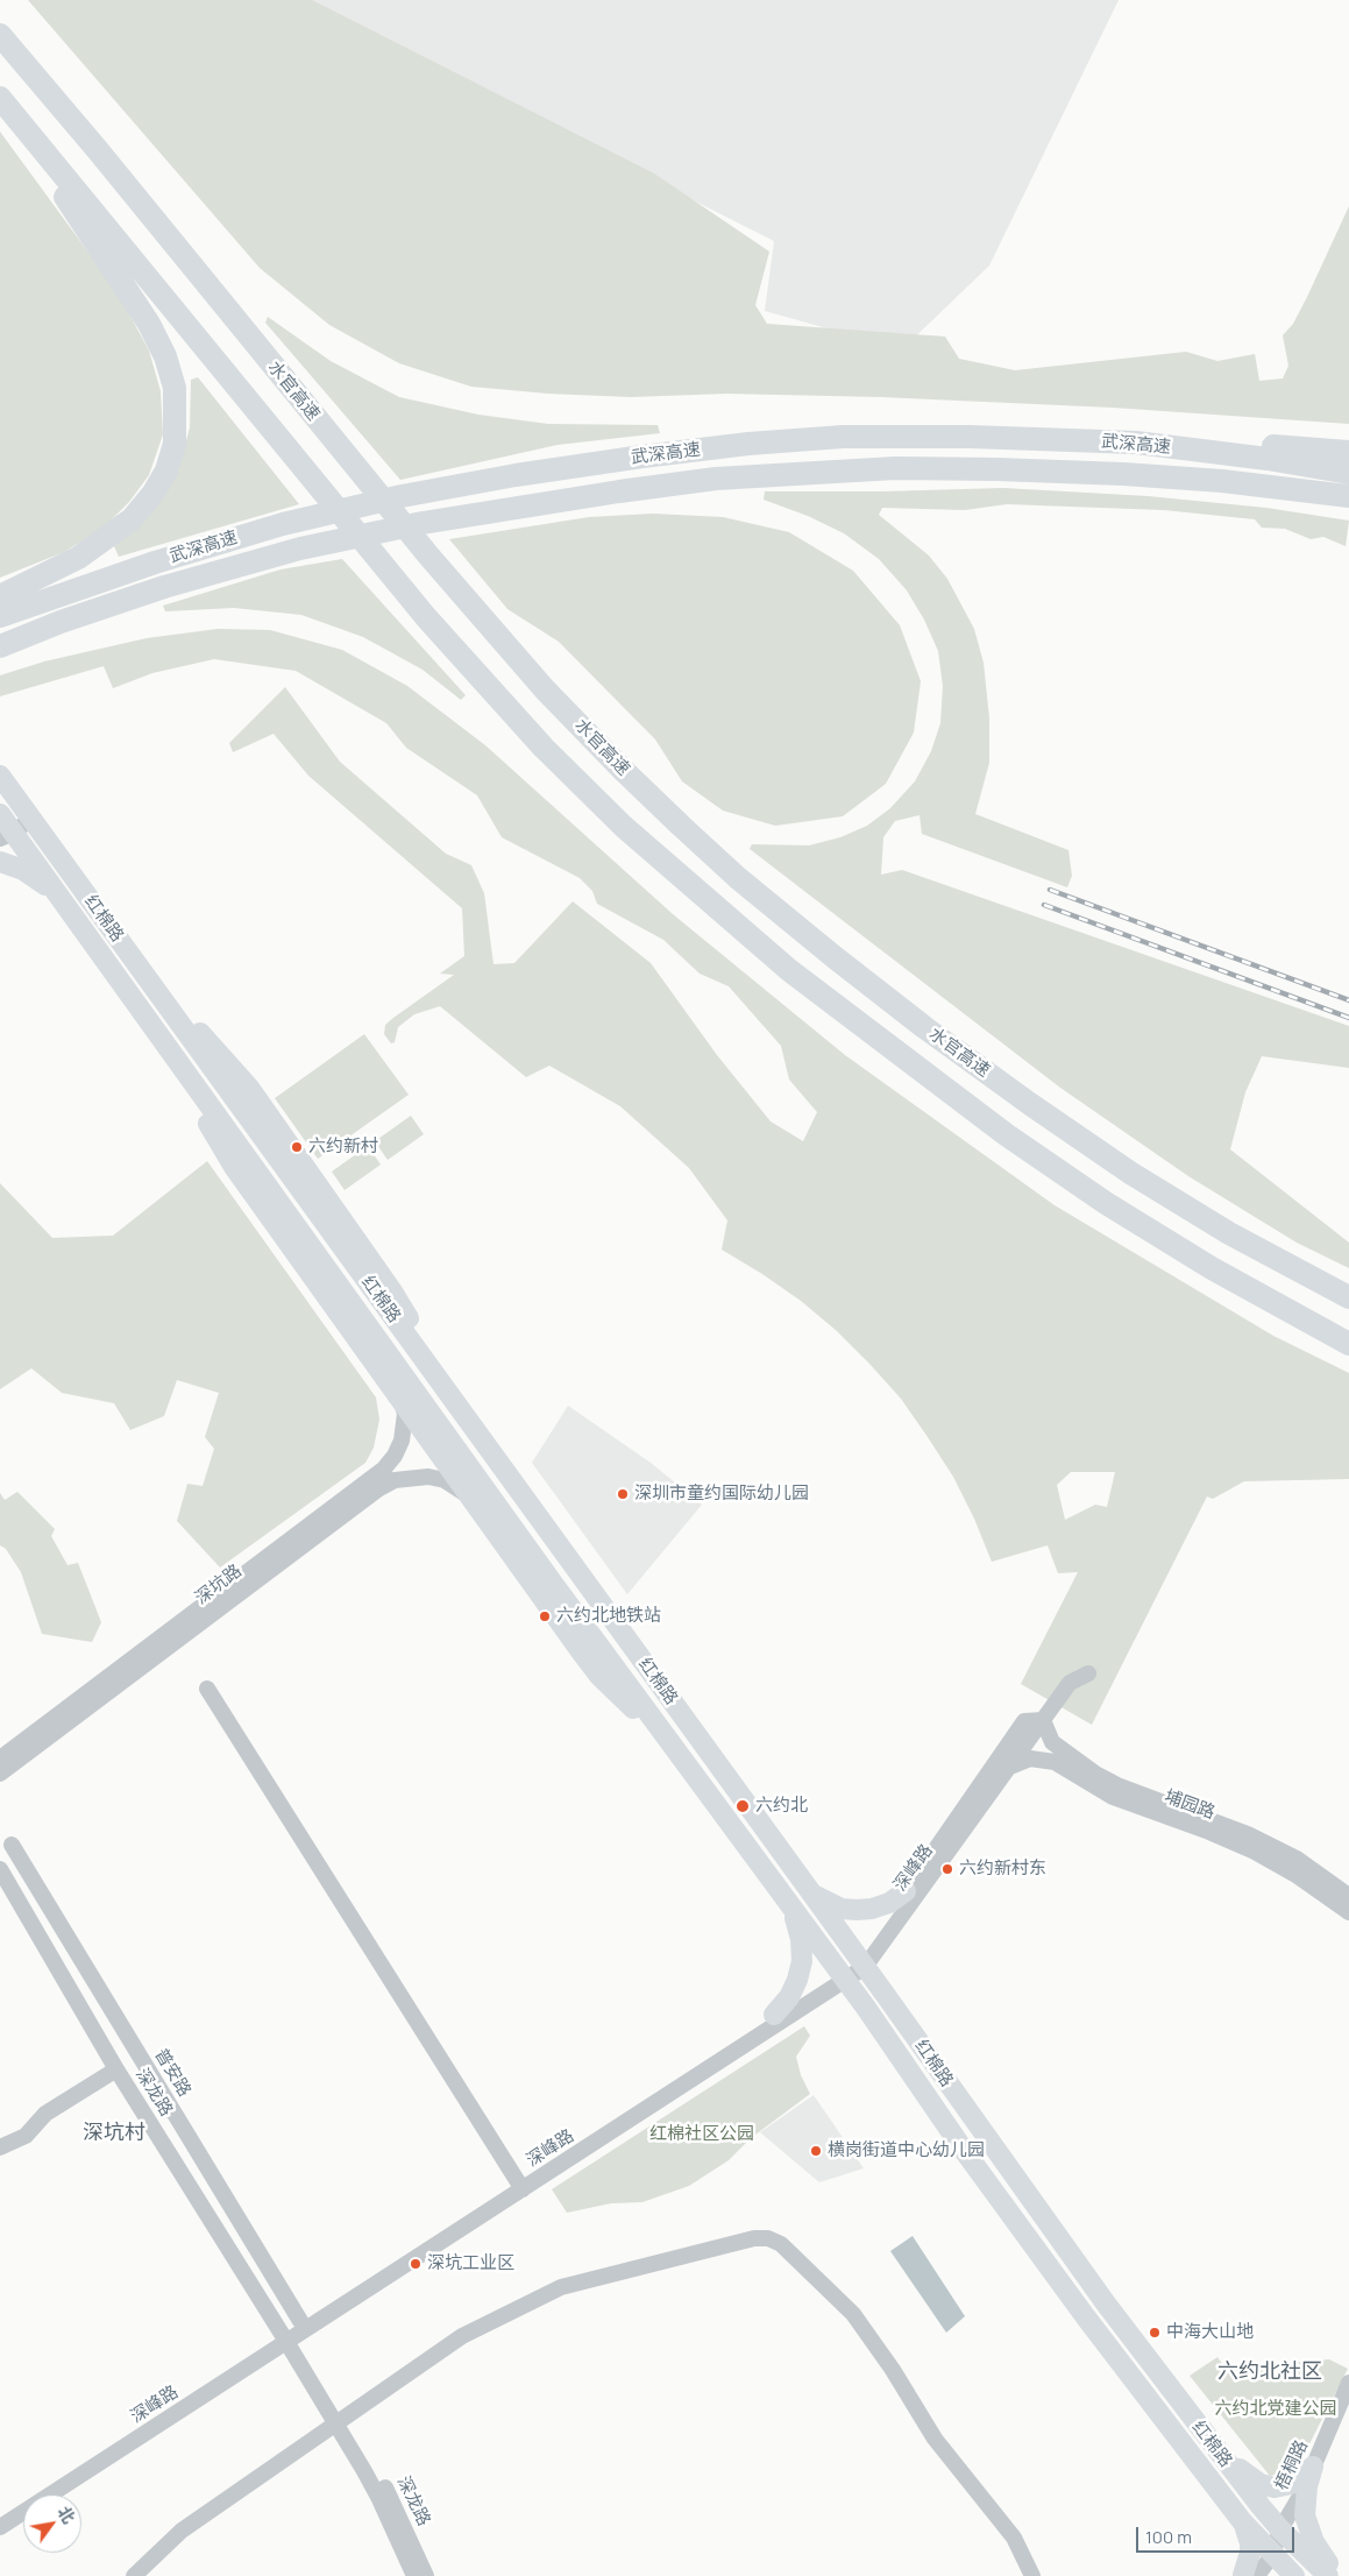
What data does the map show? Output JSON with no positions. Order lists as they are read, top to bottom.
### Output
{
  "streets": {
    "highway": ["水官高速", "武深高速"],
    "main road": ["红棉路"],
    "street": [
      "深坑路",
      "埔园路",
      "深峰路",
      "普安路",
      "深龙路",
      "梧桐路"
    ]
  },
  "crossings": [
    ["红棉路", "深峰路"],
    ["红棉路", "梧桐路"],
    ["埔园路", "深峰路"],
    ["深峰路", "普安路"],
    ["深峰路", "深龙路"]
  ],
  "districts": ["深坑村", "六约北社区"],
  "parks": ["红棉社区公园", "六约北党建公园"],
  "places": [
    "六约新村",
    "深圳市童约国际幼儿园",
    "六约北地铁站",
    "六约北",
    "六约新村东",
    "横岗街道中心幼儿园",
    "深坑工业区",
    "中海大山地"
  ],
  "scale_bar": "100 m",
  "north": "top right"
}
